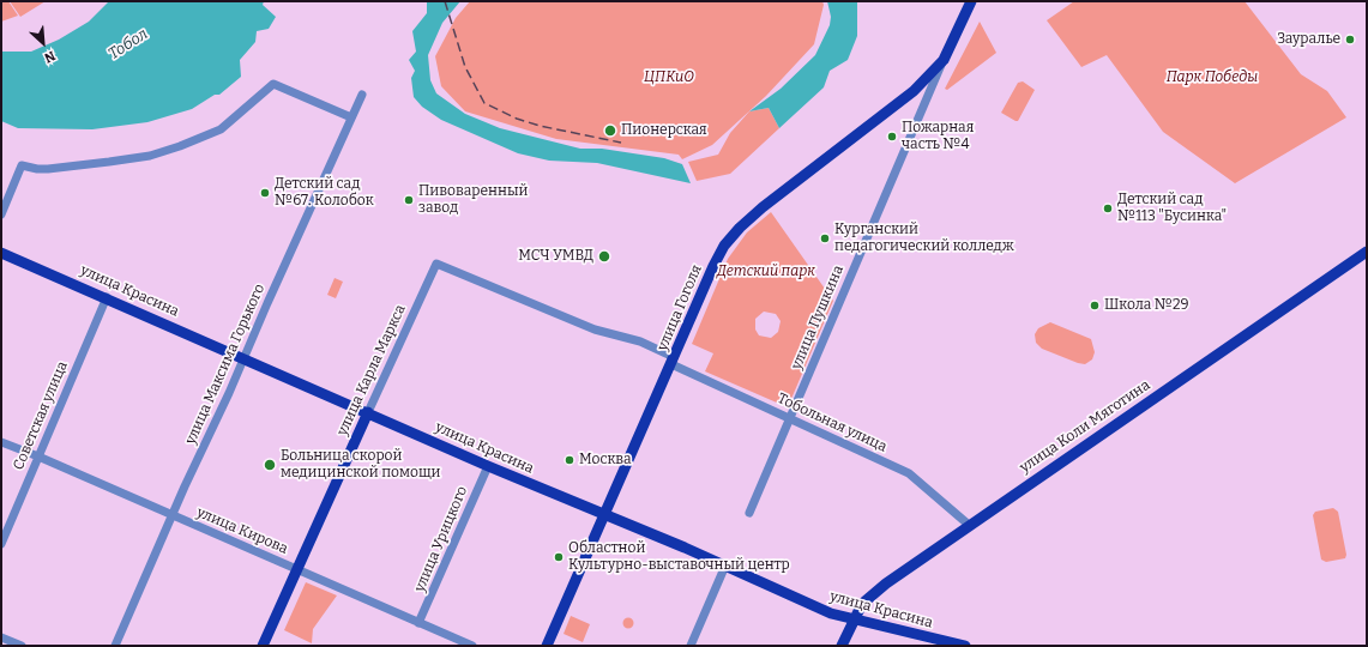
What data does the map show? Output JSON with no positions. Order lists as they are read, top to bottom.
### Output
{
  "streets": {
    "main road": [
      "улица Красина",
      "улица Гоголя",
      "улица Пушкина",
      "улица Карла Маркса",
      "улица Коли Мяготина"
    ],
    "street": [
      "улица Максима Горького",
      "Советская улица",
      "Тобольная улица",
      "улица Кирова",
      "улица Урицкого"
    ]
  },
  "crossings": [
    ["улица Красина", "улица Гоголя"],
    ["улица Красина", "улица Максима Горького"],
    ["улица Красина", "улица Карла Маркса"],
    ["улица Красина", "Советская улица"],
    ["улица Красина", "улица Коли Мяготина"],
    ["улица Красина", "улица Урицкого"],
    ["улица Гоголя", "улица Пушкина"],
    ["улица Гоголя", "Тобольная улица"],
    ["улица Пушкина", "Тобольная улица"],
    ["улица Максима Горького", "улица Кирова"],
    ["улица Карла Маркса", "Тобольная улица"],
    ["улица Карла Маркса", "улица Кирова"],
    ["Советская улица", "улица Кирова"],
    ["Тобольная улица", "улица Коли Мяготина"],
    ["улица Кирова", "улица Урицкого"]
  ],
  "water": ["Тобол"],
  "parks": ["ЦПКиО", "Парк Победы", "Детский парк"],
  "places": [
    "Зауралье",
    "Пионерская",
    "Пожарная часть №4",
    "Детский сад №67. Колобок",
    "Пивоваренный завод",
    "Детский сад №113 \"Бусинка\"",
    "Курганский педагогический колледж",
    "МСЧ УМВД",
    "Школа №29",
    "Москва",
    "Больница скорой медицинской помощи",
    "Областной Культурно-выставочный центр"
  ],
  "north": "bottom right"
}
